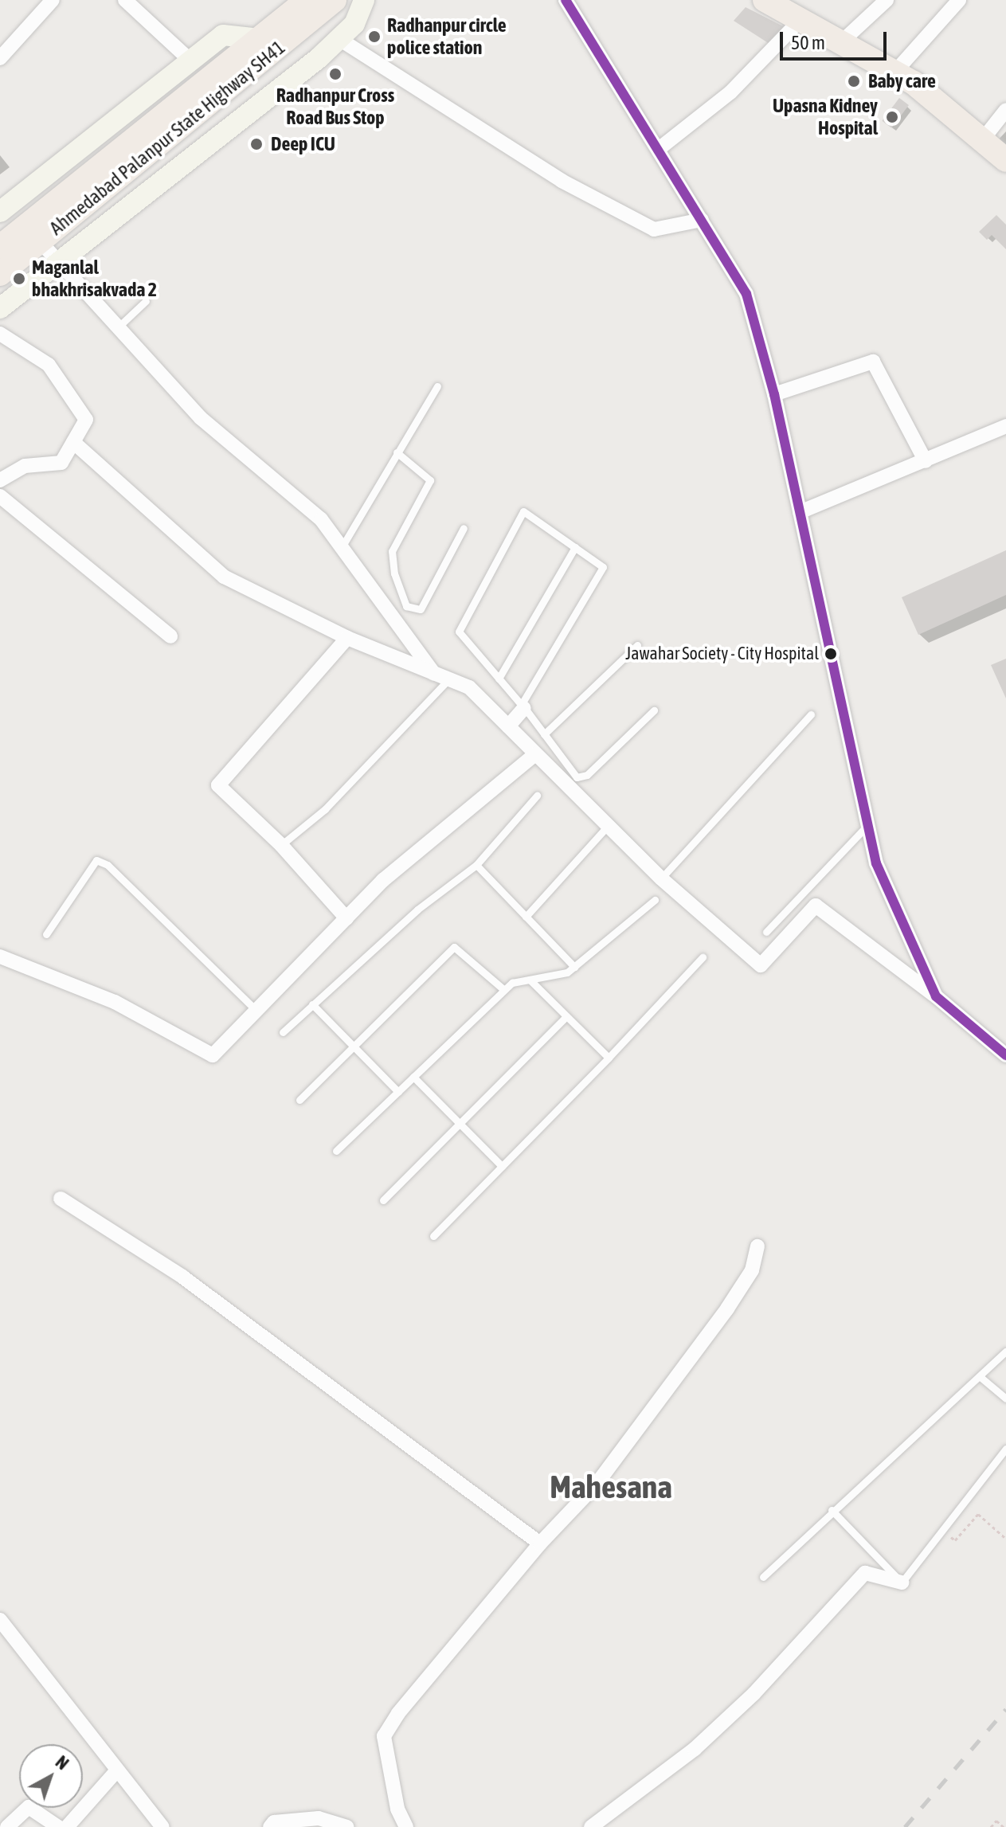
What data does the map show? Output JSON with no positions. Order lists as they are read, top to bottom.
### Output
{
  "streets": {
    "main road": ["Ahmedabad Palanpur State Highway SH41"]
  },
  "districts": ["Mahesana"],
  "places": [
    "Radhanpur circle police station",
    "Radhanpur Cross Road Bus Stop",
    "Baby care",
    "Upasna Kidney Hospital",
    "Deep ICU",
    "Maganlal bhakhrisakvada 2",
    "Jawahar Society - City Hospital"
  ],
  "scale_bar": "50 m",
  "north": "top right"
}
